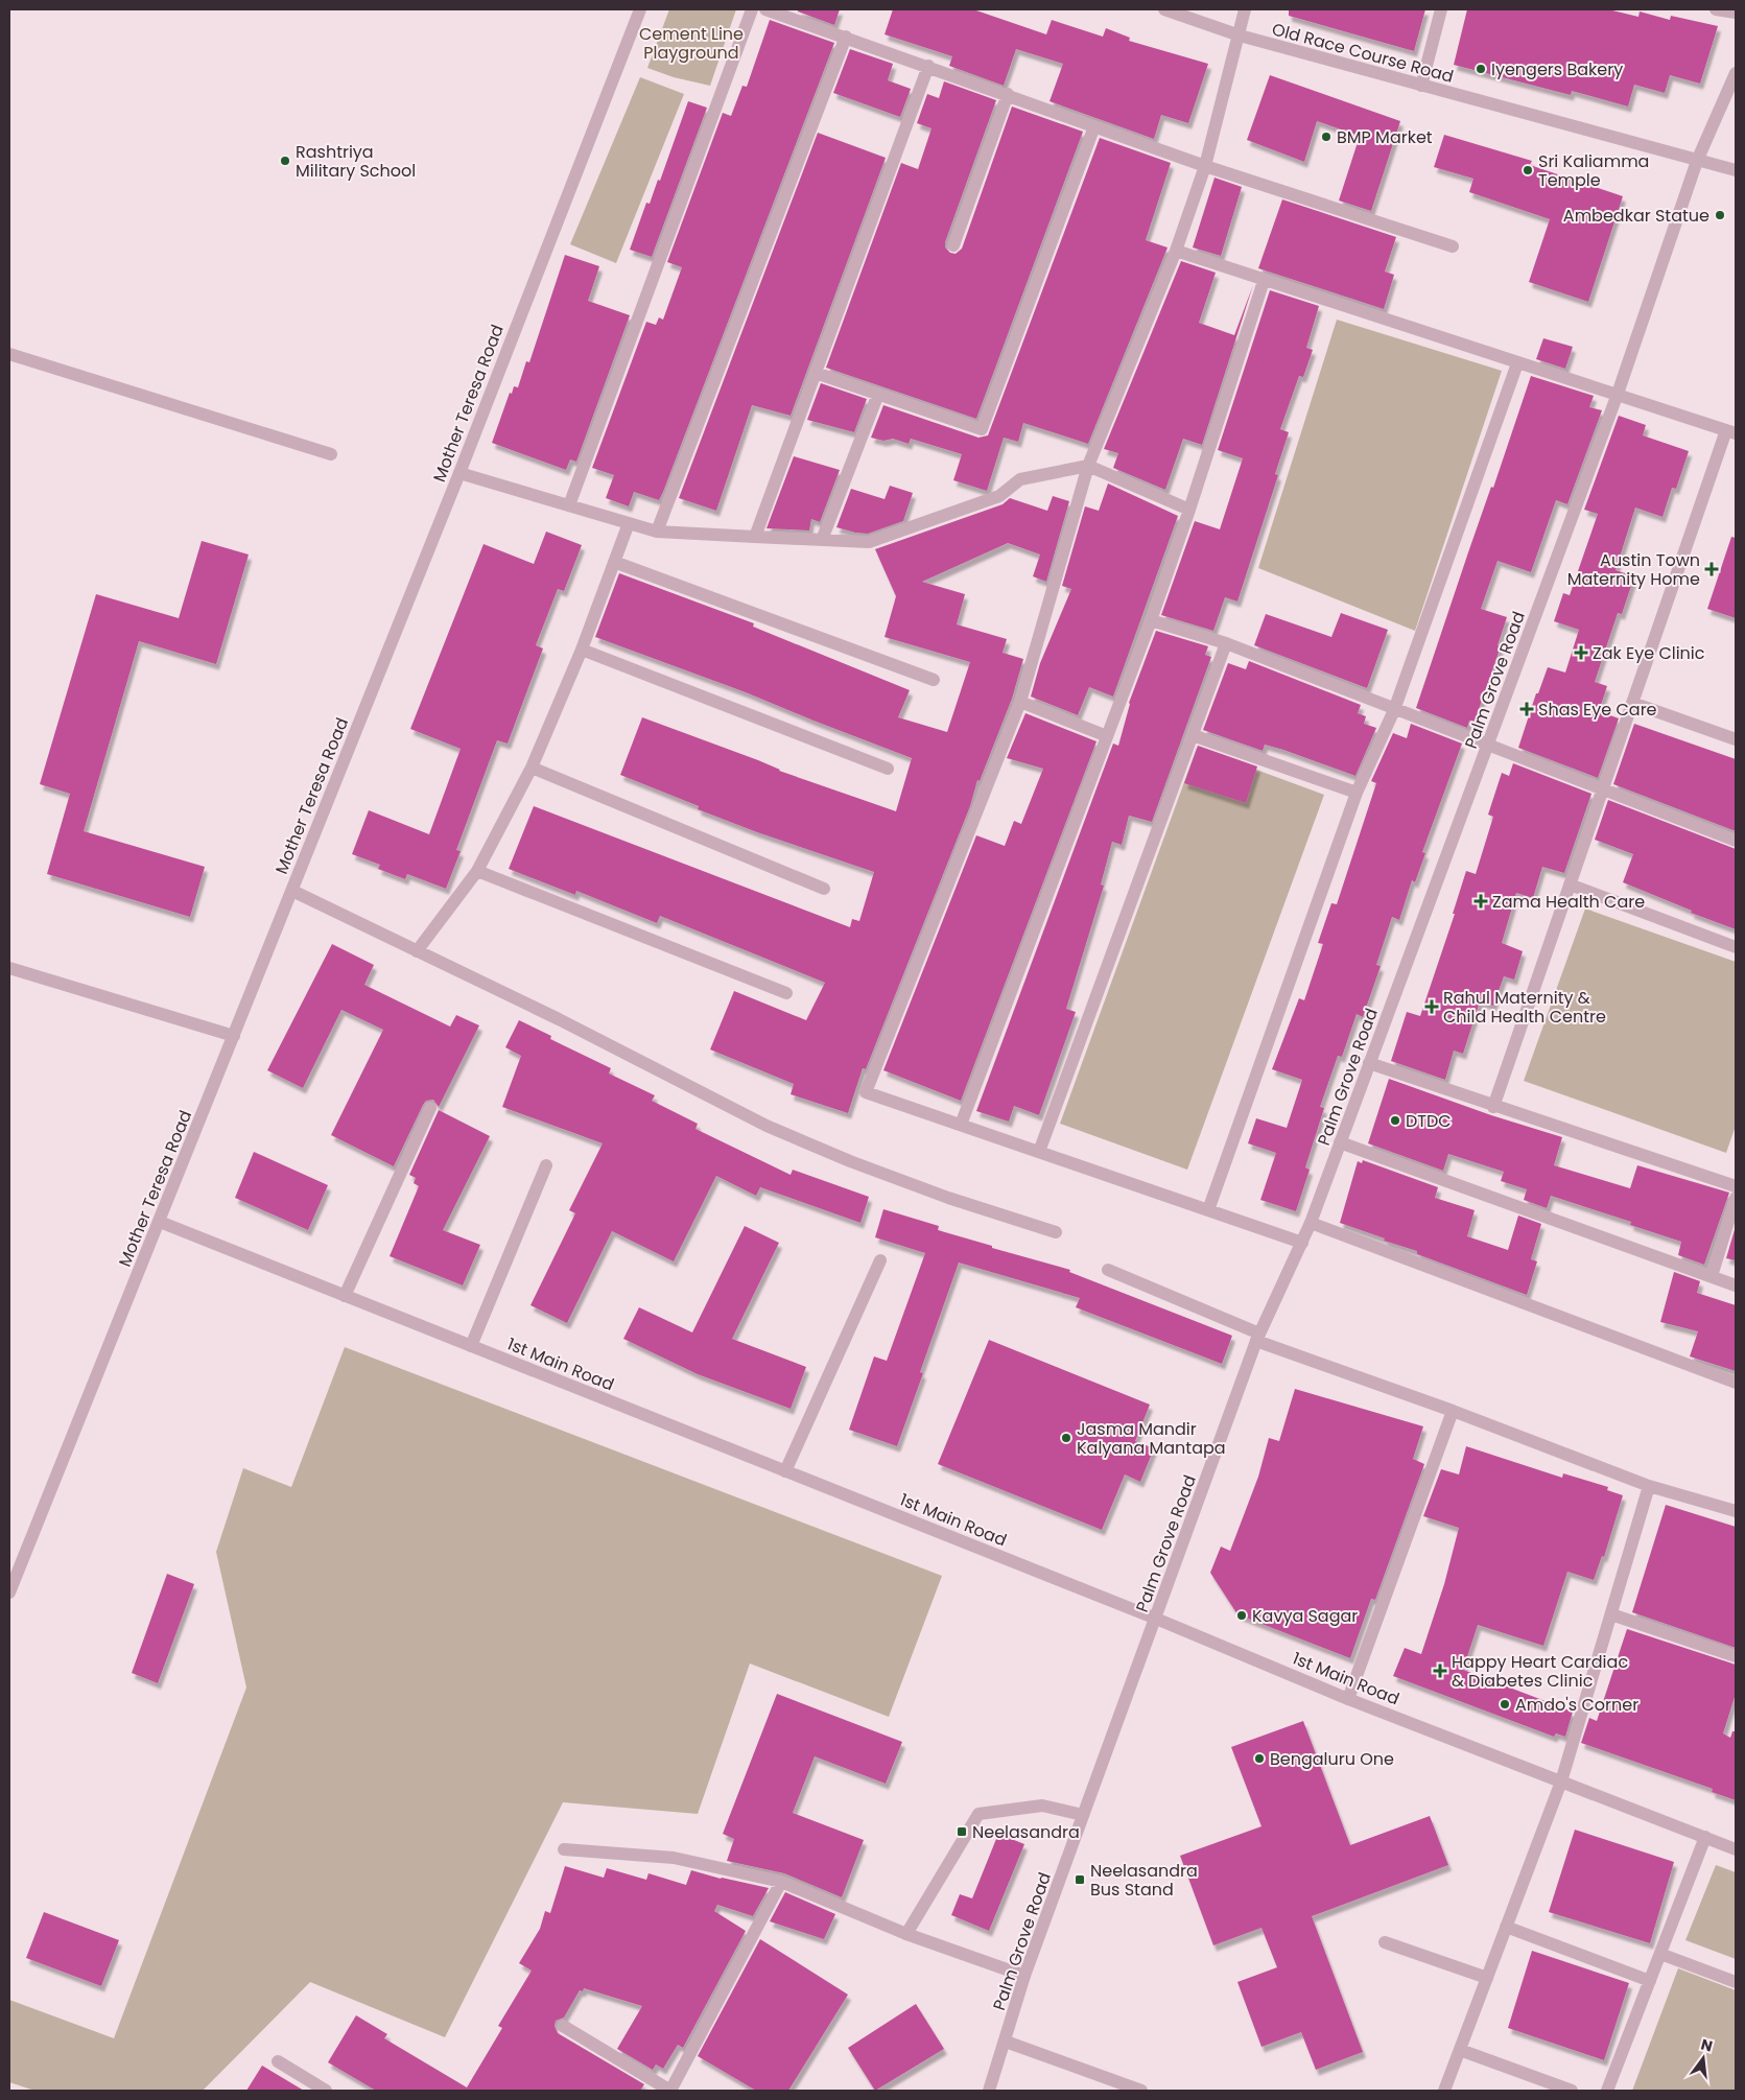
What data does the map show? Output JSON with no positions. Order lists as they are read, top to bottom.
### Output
{
  "streets": {
    "street": [
      "Old Race Course Road",
      "Mother Teresa Road",
      "Palm Grove Road",
      "1st Main Road"
    ]
  },
  "crossings": [
    ["Old Race Course Road", "Palm Grove Road"],
    ["Mother Teresa Road", "1st Main Road"],
    ["Palm Grove Road", "1st Main Road"]
  ],
  "parks": ["Cement Line Playground"],
  "places": {
    "other": [
      "Iyengers Bakery",
      "BMP Market",
      "Rashtriya Military School",
      "Sri Kaliamma Temple",
      "Ambedkar Statue",
      "DTDC",
      "Jasma Mandir Kalyana Mantapa",
      "Kavya Sagar",
      "Amdo's Corner",
      "Bengaluru One"
    ],
    "health": [
      "Austin Town Maternity Home",
      "Zak Eye Clinic",
      "Shas Eye Care",
      "Zama Health Care",
      "Rahul Maternity & Child Health Centre",
      "Happy Heart Cardiac & Diabetes Clinic"
    ],
    "transit": ["Neelasandra", "Neelasandra Bus Stand"]
  },
  "north": "top"
}
